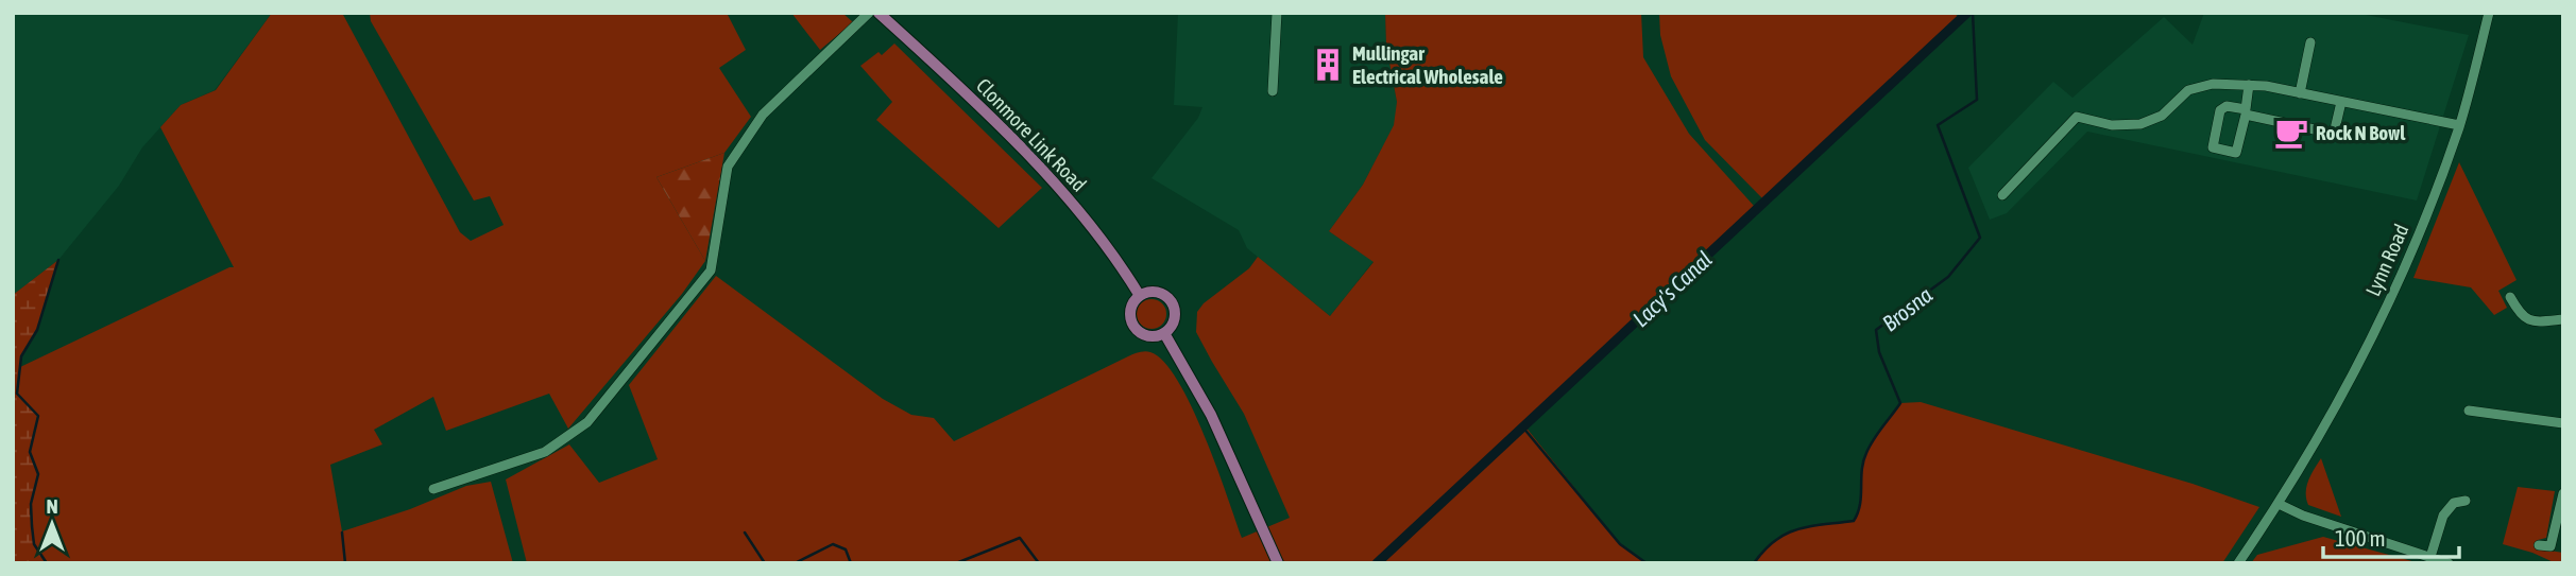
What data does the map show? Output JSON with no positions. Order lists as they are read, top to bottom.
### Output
{
  "streets": {
    "main road": ["Clonmore Link Road"],
    "street": ["Lynn Road"]
  },
  "water": ["Lacy's Canal", "Brosna"],
  "places": {
    "building": ["Mullingar Electrical Wholesale"],
    "cafe": ["Rock N Bowl"]
  },
  "scale_bar": "100 m",
  "north": "top"
}
